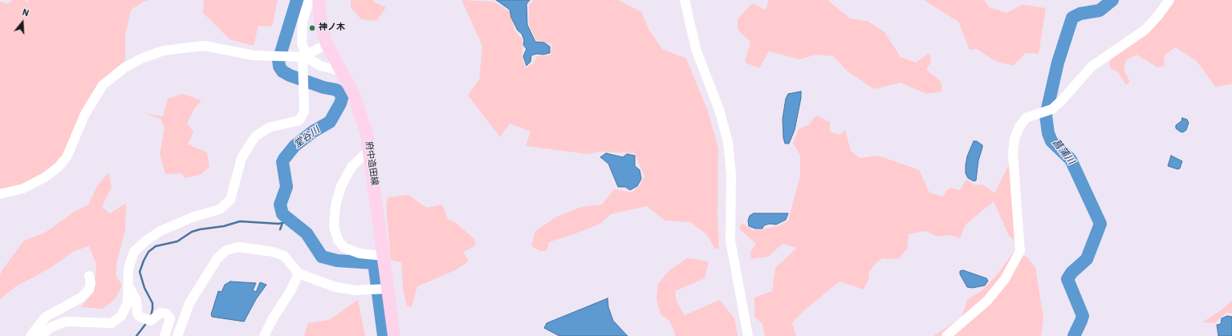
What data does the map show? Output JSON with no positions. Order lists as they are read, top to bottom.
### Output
{
  "streets": {
    "main road": ["府中造田線"]
  },
  "water": ["堂谷川", "菖蒲川"],
  "places": ["神ノ木"],
  "north": "top"
}
